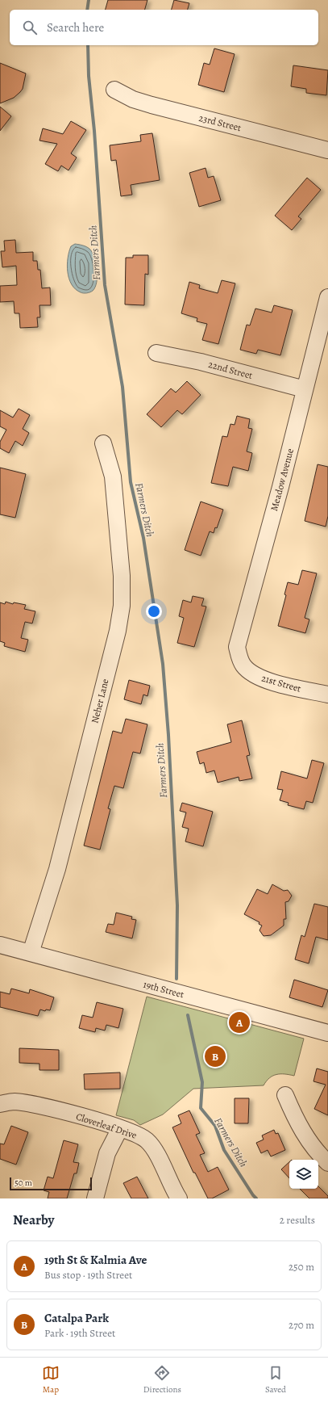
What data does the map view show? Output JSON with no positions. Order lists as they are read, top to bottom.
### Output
{
  "streets": {
    "street": [
      "23rd Street",
      "22nd Street",
      "Meadow Avenue",
      "21st Street",
      "Neher Lane",
      "19th Street",
      "Cloverleaf Drive"
    ]
  },
  "crossings": [
    ["22nd Street", "Meadow Avenue"],
    ["Meadow Avenue", "21st Street"],
    ["Neher Lane", "19th Street"]
  ],
  "water": ["Farmers Ditch"],
  "scale_bar": "50 m",
  "page": {
    "search": "Search here",
    "pins": ["A", "B"],
    "scale": "50 m",
    "heading": ["Nearby", "2 results"],
    "list": [
      {
        "mark": "A",
        "name": "19th St & Kalmia Ave",
        "note": "Bus stop · 19th Street",
        "value": "250 m"
      },
      {
        "mark": "B",
        "name": "Catalpa Park",
        "note": "Park · 19th Street",
        "value": "270 m"
      }
    ],
    "nav": ["Map", "Directions", "Saved"]
  }
}
